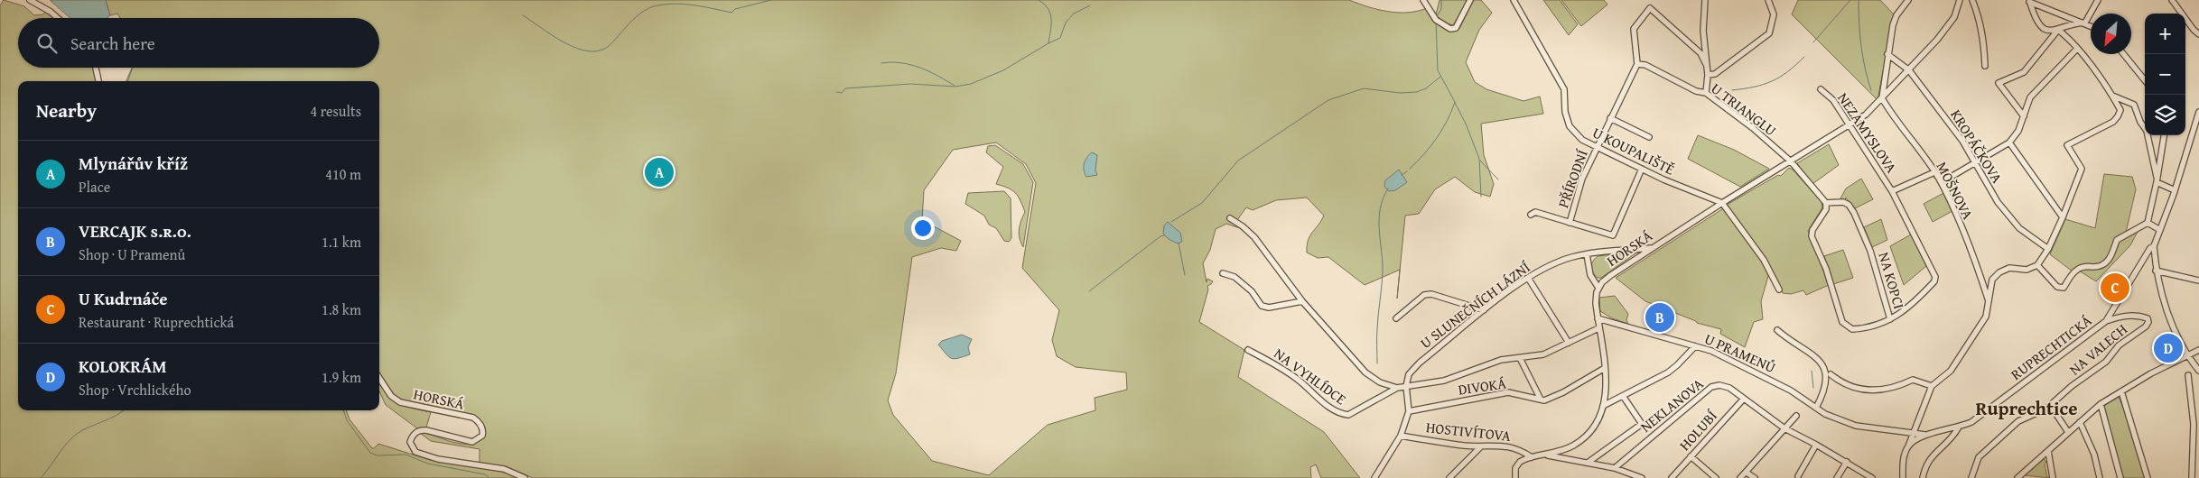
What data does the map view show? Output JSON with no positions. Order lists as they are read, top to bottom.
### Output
{
  "streets": {
    "street": [
      "U TRIANGLU",
      "NEZAMYSLOVA",
      "KROPÁČKOVA",
      "U KOUPALIŠTĚ",
      "PŘÍRODNÍ",
      "MOŠNOVA",
      "HORSKÁ",
      "NA KOPCI",
      "U SLUNEČNÍCH LÁZNÍ",
      "RUPRECHTICKÁ",
      "NA VALECH",
      "U PRAMENŮ",
      "NA VYHLÍDCE",
      "DIVOKÁ",
      "NEKLANOVA",
      "HOLUBÍ",
      "HOSTIVÍTOVA"
    ]
  },
  "crossings": [
    ["U TRIANGLU", "PŘÍRODNÍ"],
    ["U TRIANGLU", "HORSKÁ"],
    ["NEZAMYSLOVA", "KROPÁČKOVA"],
    ["NEZAMYSLOVA", "MOŠNOVA"],
    ["NEZAMYSLOVA", "HORSKÁ"],
    ["NEZAMYSLOVA", "NA KOPCI"],
    ["KROPÁČKOVA", "HORSKÁ"],
    ["U KOUPALIŠTĚ", "PŘÍRODNÍ"],
    ["U KOUPALIŠTĚ", "HORSKÁ"],
    ["MOŠNOVA", "HORSKÁ"],
    ["HORSKÁ", "U SLUNEČNÍCH LÁZNÍ"],
    ["U SLUNEČNÍCH LÁZNÍ", "NA VYHLÍDCE"],
    ["RUPRECHTICKÁ", "NA VALECH"],
    ["RUPRECHTICKÁ", "U PRAMENŮ"],
    ["NEKLANOVA", "HOLUBÍ"]
  ],
  "districts": ["Ruprechtice"],
  "north": "bottom left",
  "page": {
    "map_buttons": ["+", "−"],
    "search": "Search here",
    "heading": ["Nearby", "4 results"],
    "list": [
      {
        "mark": "A",
        "name": "Mlynářův kříž",
        "note": "Place",
        "value": "410 m"
      },
      {
        "mark": "B",
        "name": "VERCAJK s.ʀ.ᴏ.",
        "note": "Shop · U Pramenů",
        "value": "1.1 km"
      },
      {
        "mark": "C",
        "name": "U Kudrnáče",
        "note": "Restaurant · Ruprechtická",
        "value": "1.8 km"
      },
      {
        "mark": "D",
        "name": "KOLOKRÁM",
        "note": "Shop · Vrchlického",
        "value": "1.9 km"
      }
    ],
    "pins": [
      "A",
      "C",
      "B",
      "D"
    ]
  }
}
